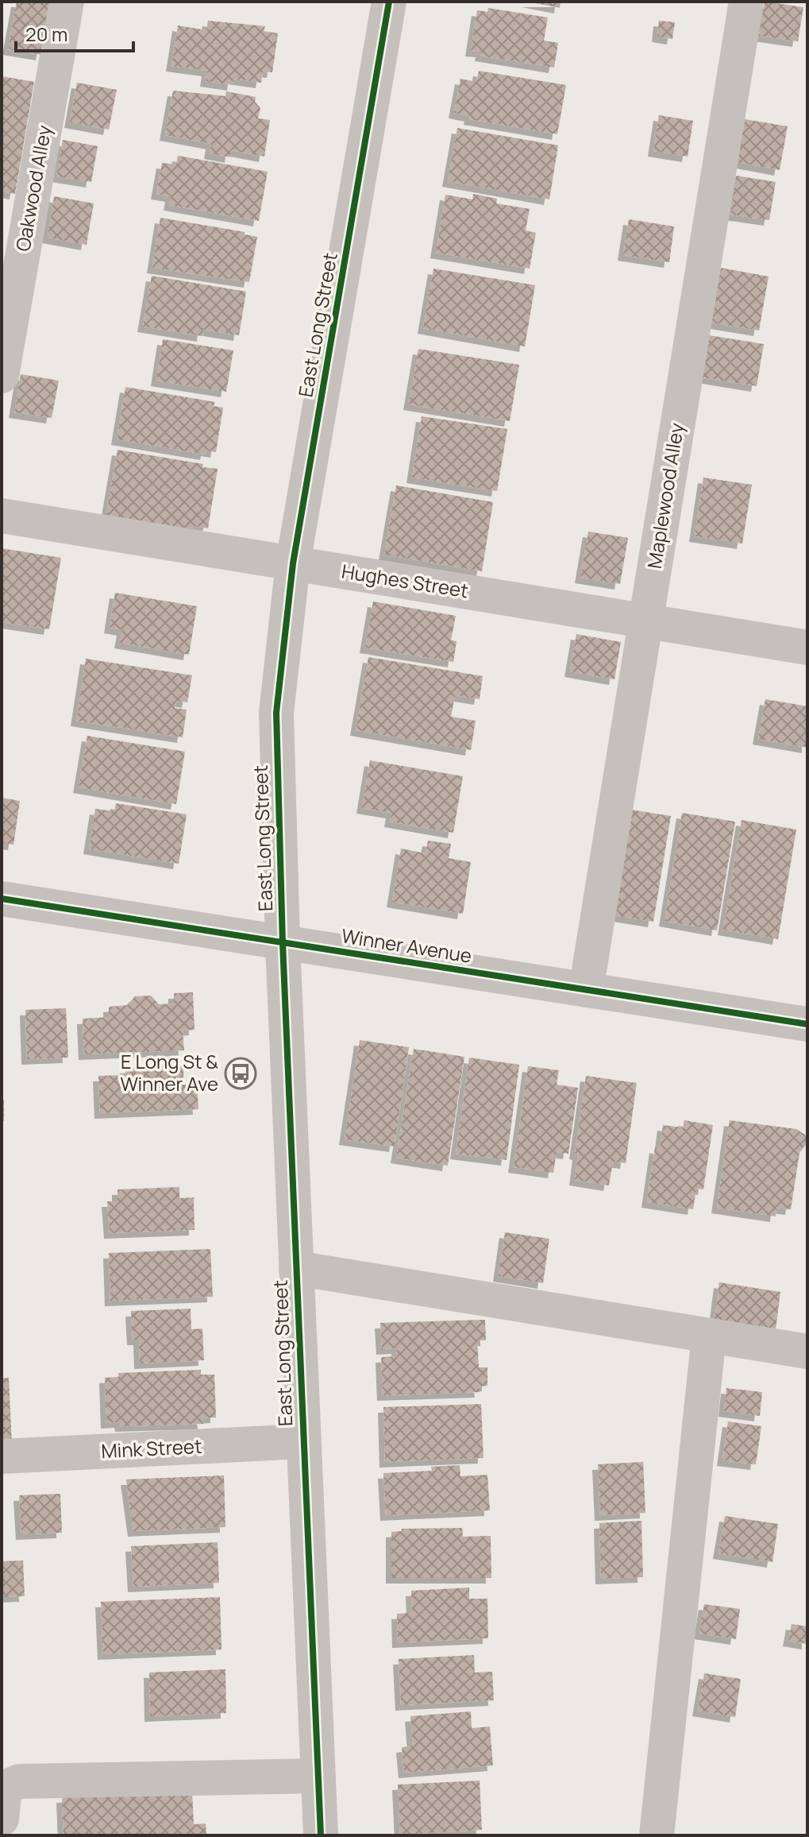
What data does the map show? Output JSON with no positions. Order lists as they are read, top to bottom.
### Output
{
  "streets": {
    "street": [
      "Oakwood Alley",
      "East Long Street",
      "Maplewood Alley",
      "Hughes Street",
      "Winner Avenue",
      "Mink Street"
    ]
  },
  "crossings": [
    ["East Long Street", "Hughes Street"],
    ["East Long Street", "Winner Avenue"],
    ["East Long Street", "Mink Street"],
    ["Maplewood Alley", "Hughes Street"],
    ["Maplewood Alley", "Winner Avenue"]
  ],
  "places": {
    "bus stop": ["E Long St & Winner Ave"]
  },
  "scale_bar": "20 m"
}
